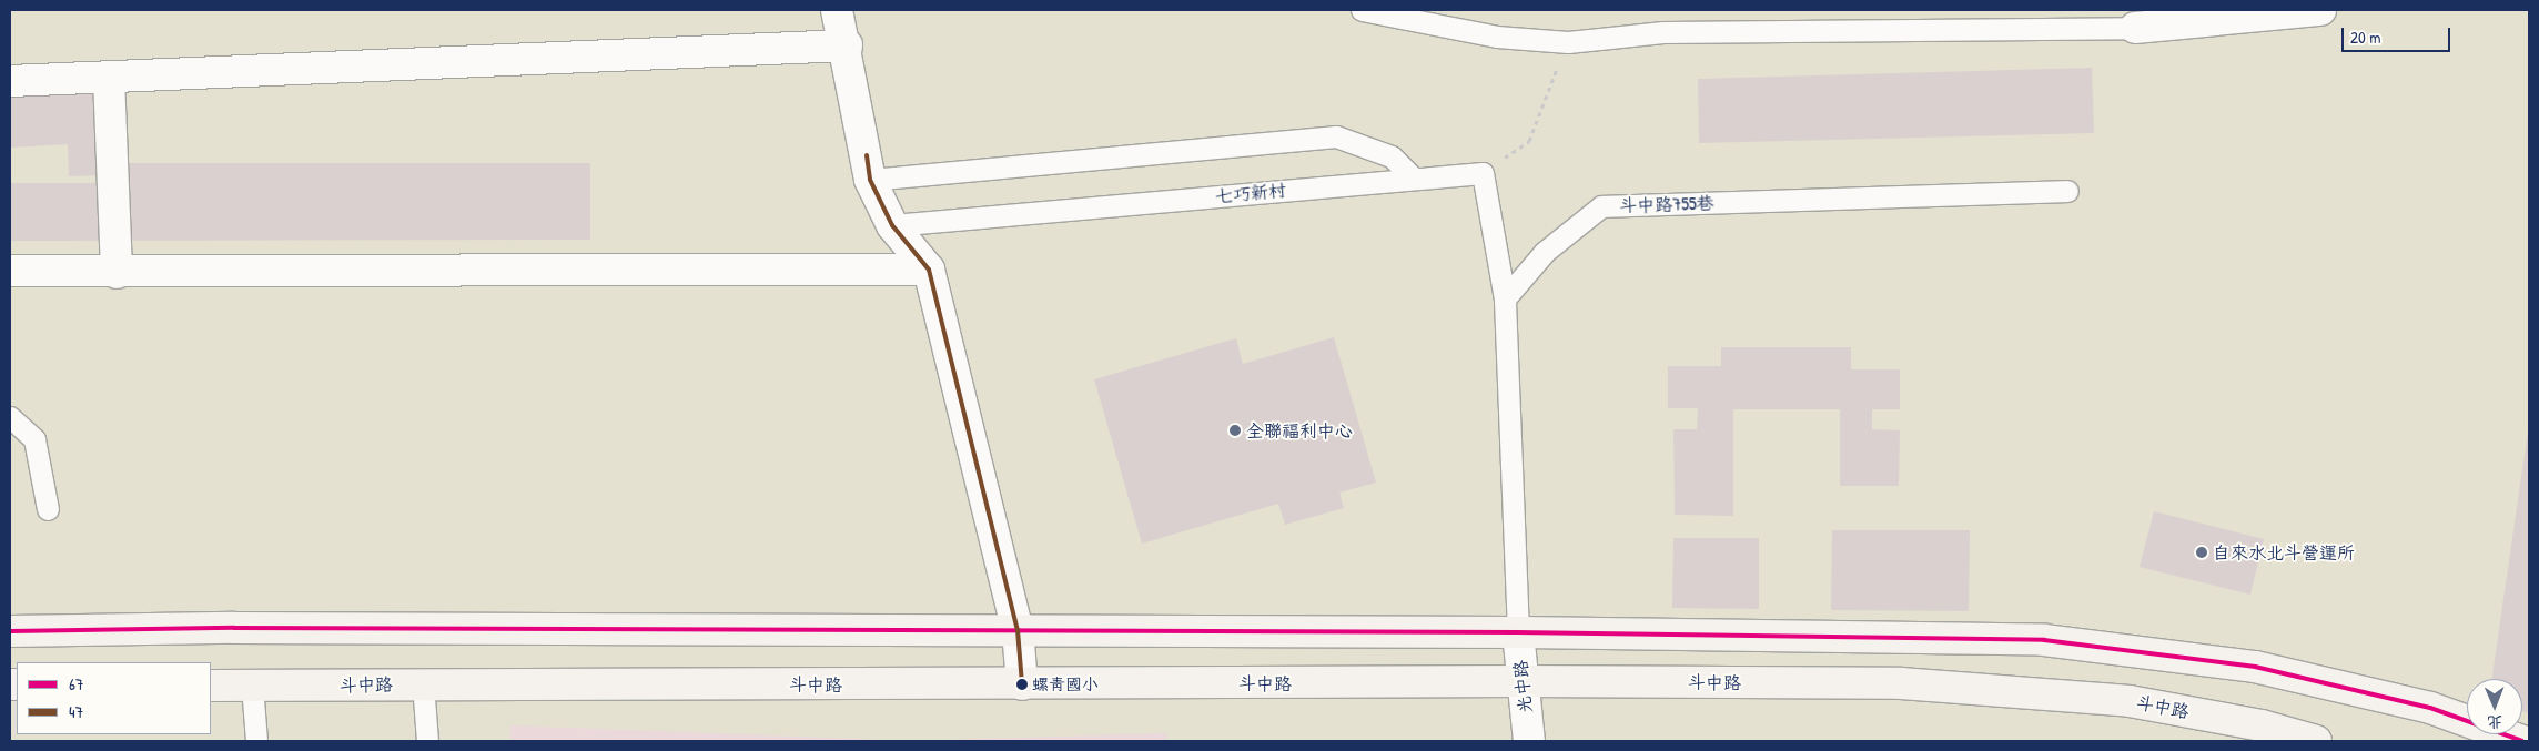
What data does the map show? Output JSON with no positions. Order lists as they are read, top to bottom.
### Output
{
  "streets": {
    "main road": ["斗中路"],
    "street": ["光中路"],
    "lane": ["七巧新村", "斗中路755巷"]
  },
  "crossings": [
    ["斗中路", "光中路"]
  ],
  "places": ["全聯福利中心", "自來水北斗營運所", "螺青國小"],
  "lines": ["transit line 47", "transit line 67"],
  "legend": ["67", "47"],
  "scale_bar": "20 m",
  "north": "bottom"
}
